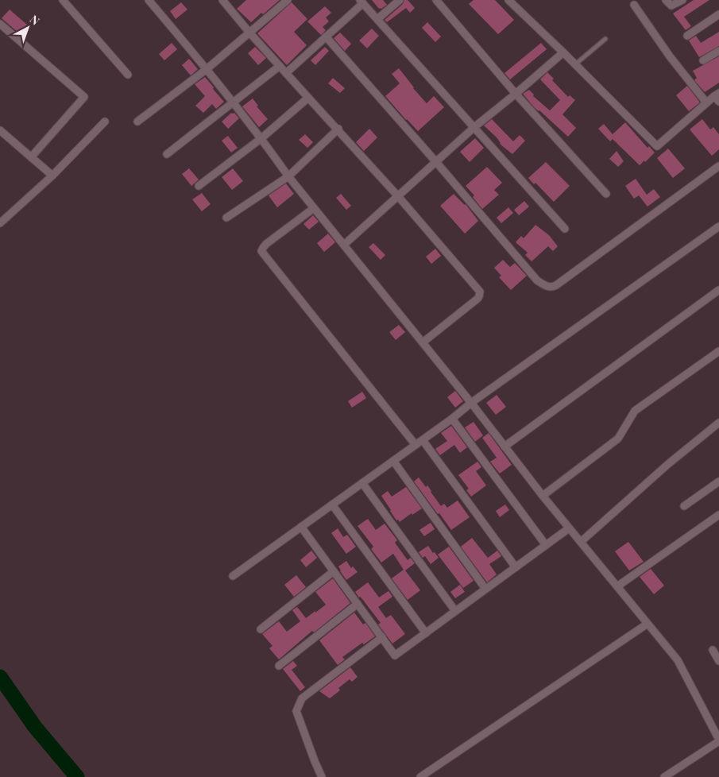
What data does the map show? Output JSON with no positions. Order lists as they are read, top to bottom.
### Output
{
  "north": "top right"
}
